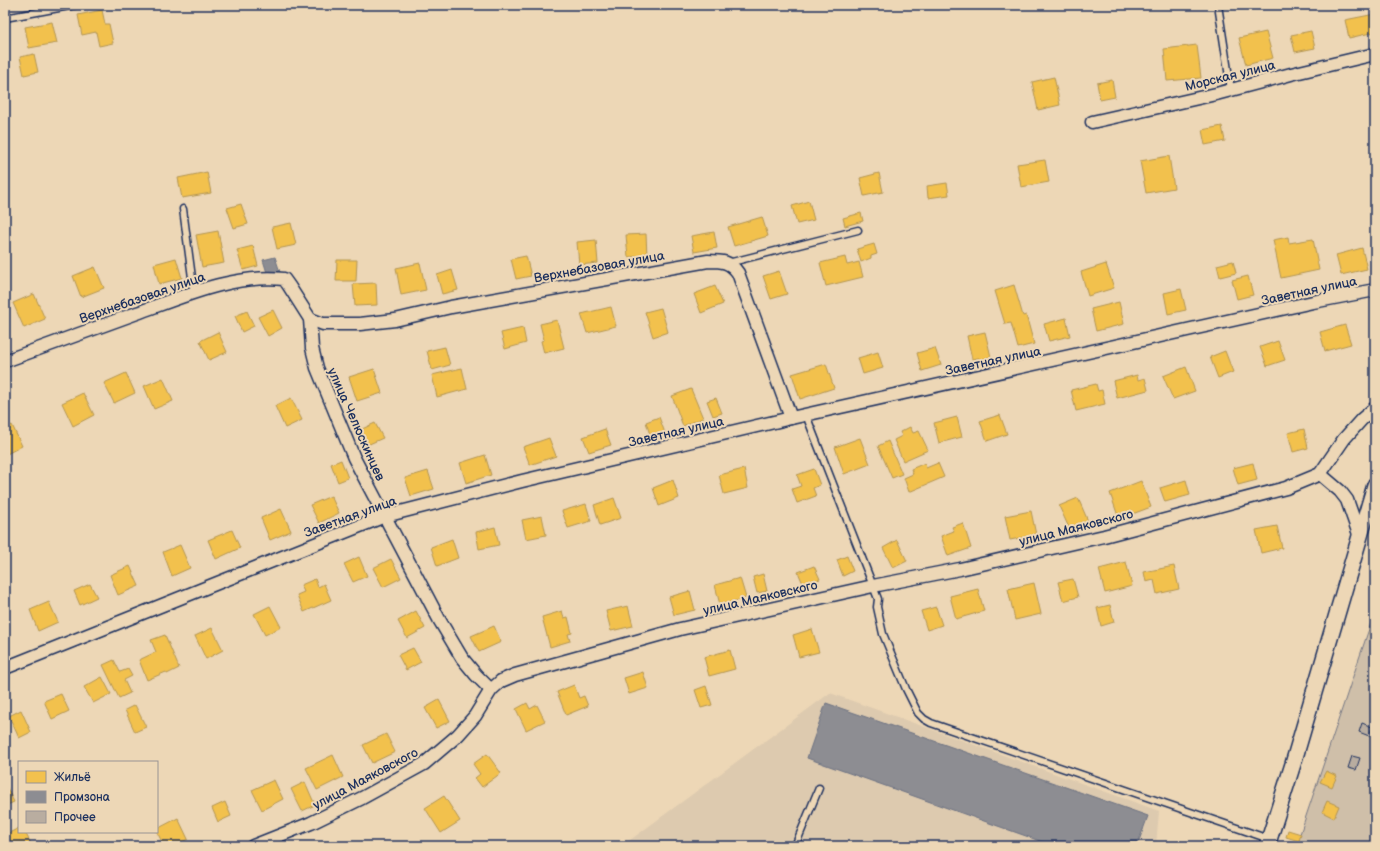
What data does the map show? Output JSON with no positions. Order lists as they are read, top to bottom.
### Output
{
  "streets": {
    "street": [
      "Морская улица",
      "Верхнебазовая улица",
      "Заветная улица",
      "улица Челюскинцев",
      "улица Маяковского"
    ]
  },
  "crossings": [
    ["Верхнебазовая улица", "улица Челюскинцев"],
    ["Заветная улица", "улица Челюскинцев"],
    ["улица Челюскинцев", "улица Маяковского"]
  ],
  "legend": ["Жильё", "Промзона", "Прочее"]
}
